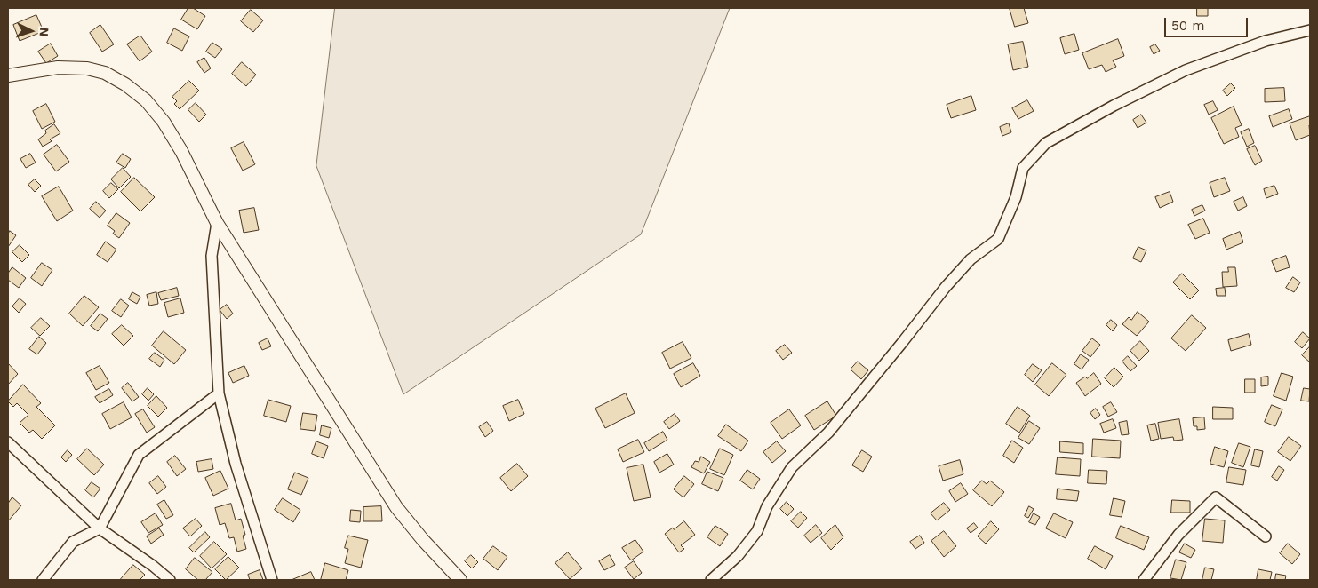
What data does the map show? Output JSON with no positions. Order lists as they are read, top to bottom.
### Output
{
  "scale_bar": "50 m",
  "north": "right"
}
